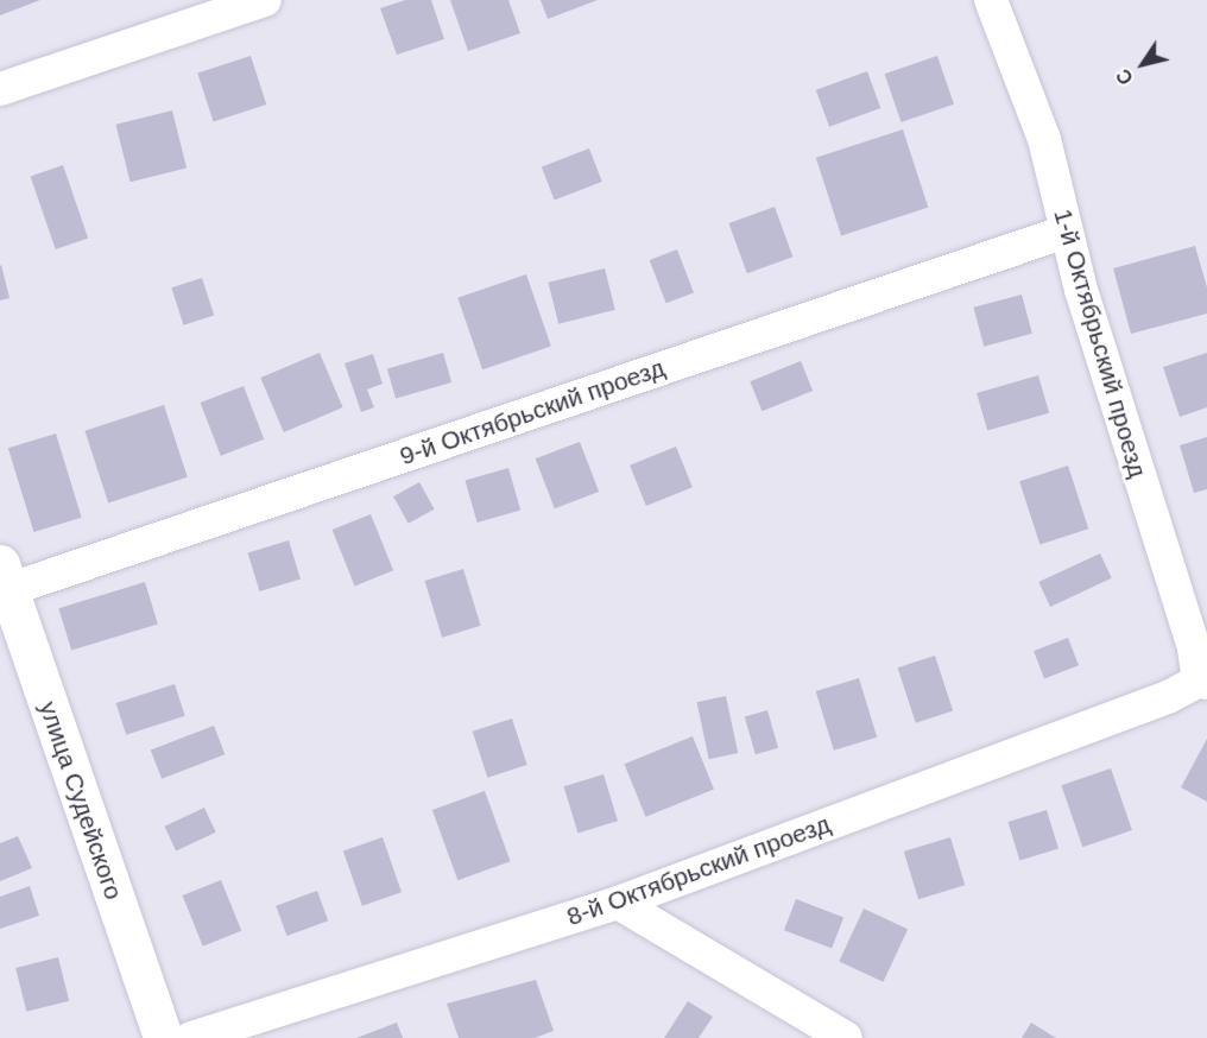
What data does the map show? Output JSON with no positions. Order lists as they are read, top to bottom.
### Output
{
  "streets": {
    "street": [
      "1-й Октябрьский проезд",
      "9-й Октябрьский проезд",
      "улица Судейского",
      "8-й Октябрьский проезд"
    ]
  },
  "crossings": [
    ["1-й Октябрьский проезд", "9-й Октябрьский проезд"],
    ["1-й Октябрьский проезд", "8-й Октябрьский проезд"],
    ["9-й Октябрьский проезд", "улица Судейского"]
  ],
  "north": "bottom left"
}
